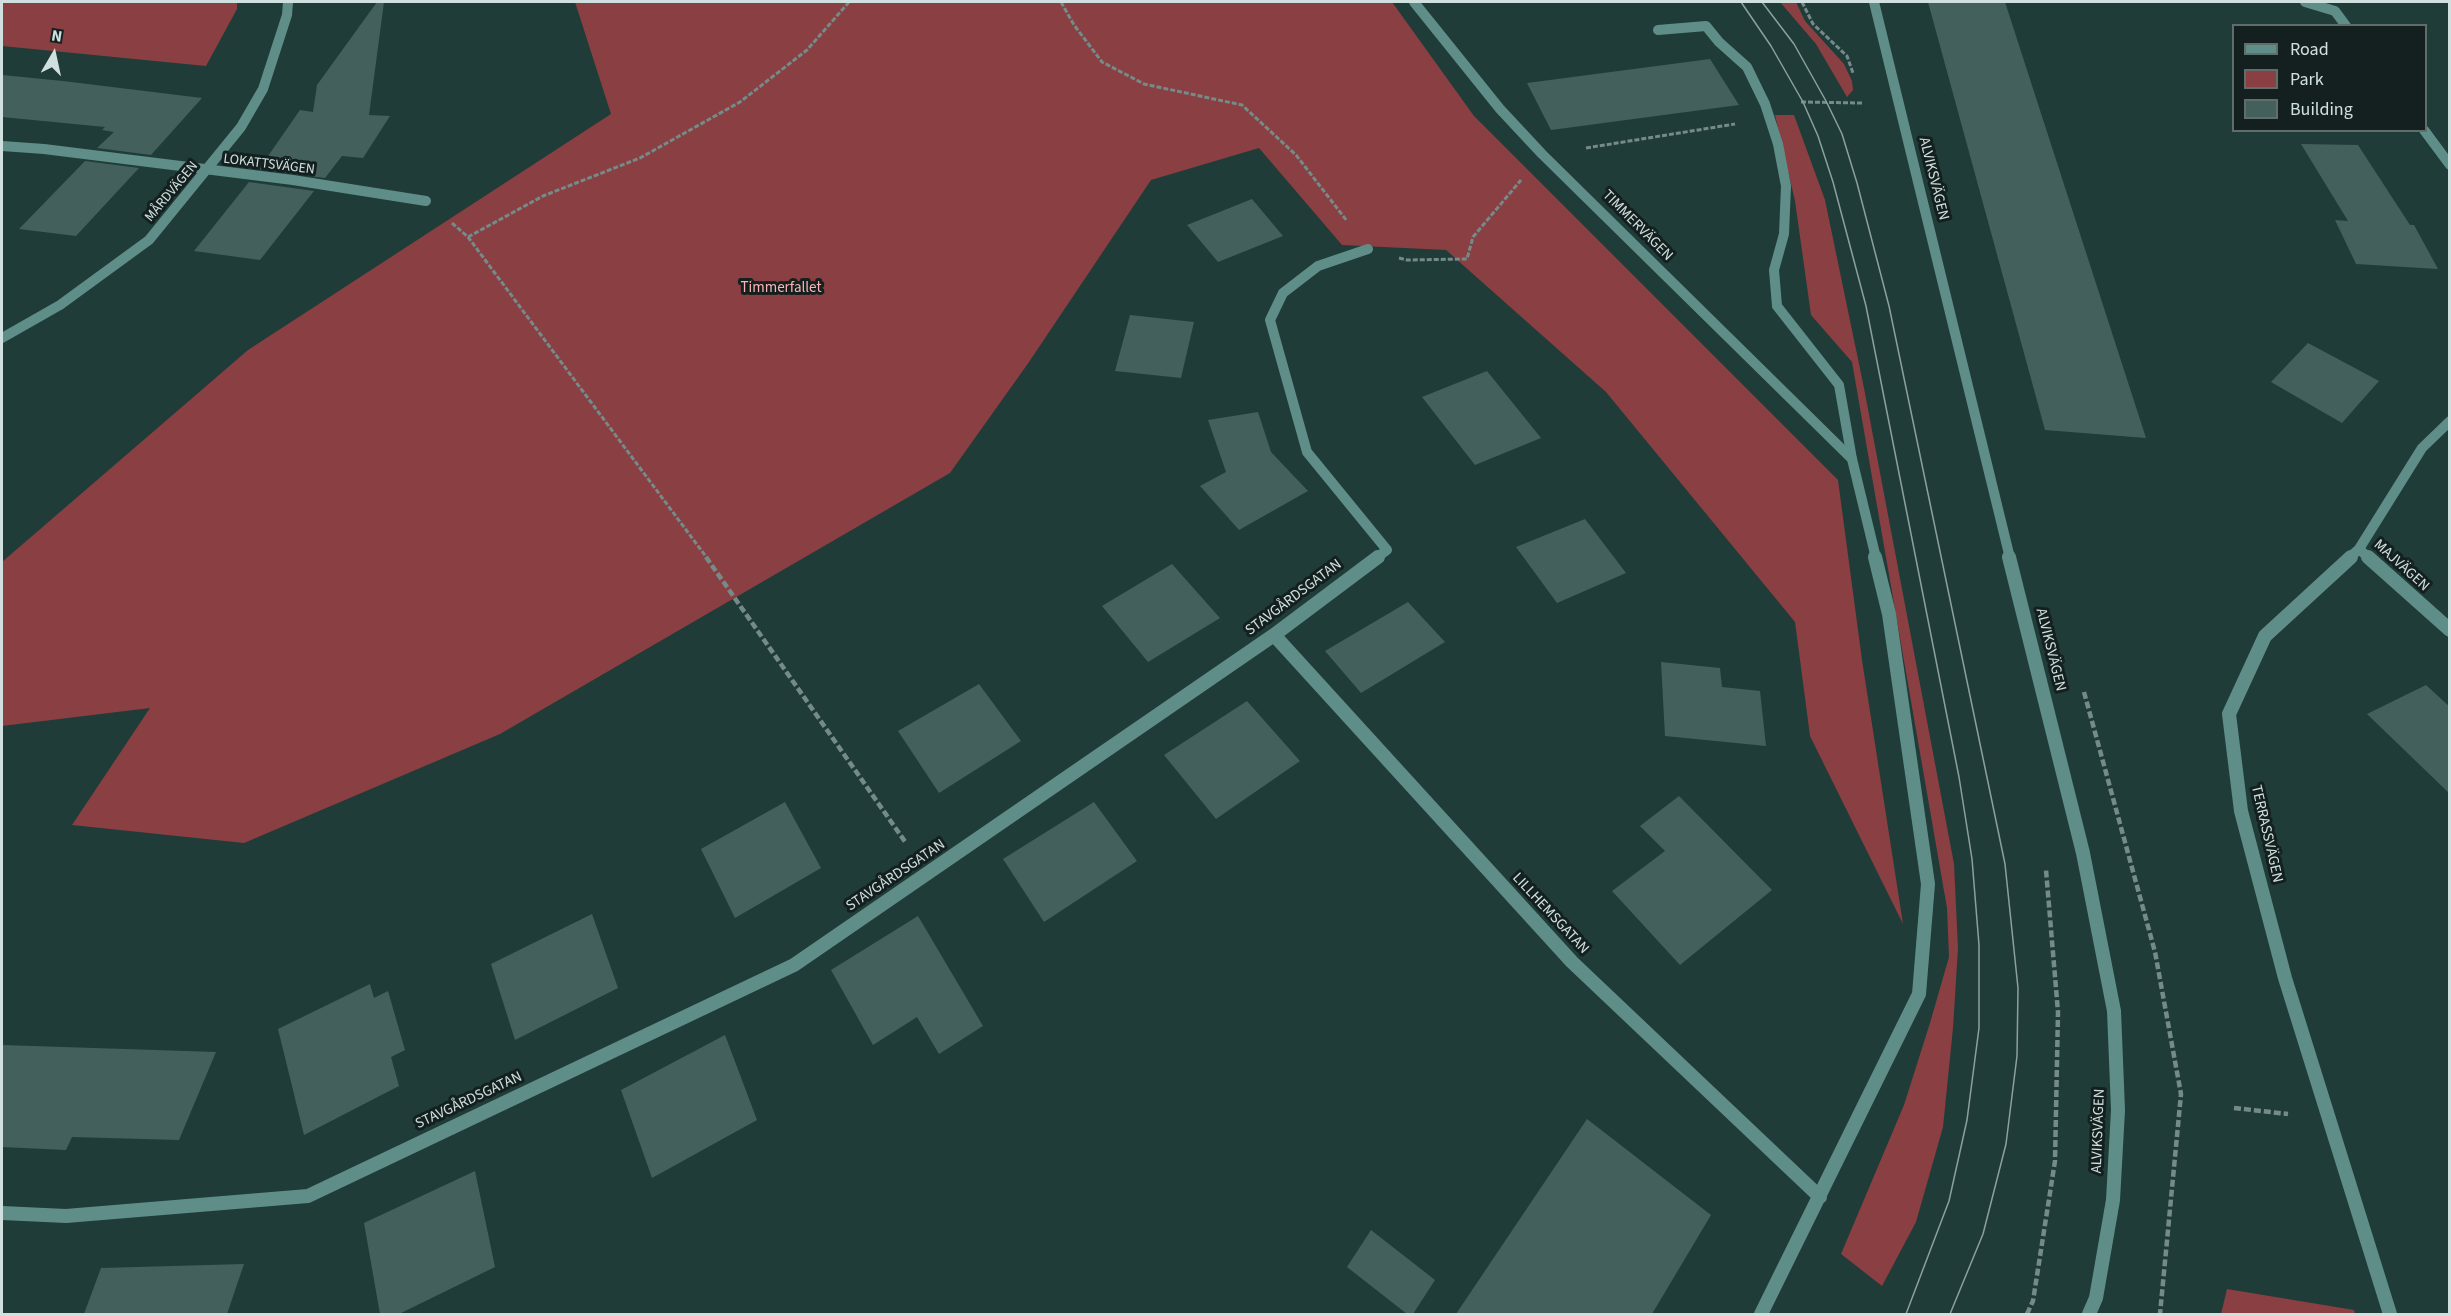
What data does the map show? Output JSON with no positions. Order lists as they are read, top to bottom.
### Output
{
  "streets": {
    "street": [
      "LOKATTSVÄGEN",
      "ALVIKSVÄGEN",
      "MÅRDVÄGEN",
      "TIMMERVÄGEN",
      "MAJVÄGEN",
      "STAVGÅRDSGATAN",
      "TERRASSVÄGEN",
      "LILLHEMSGATAN"
    ]
  },
  "crossings": [
    ["LOKATTSVÄGEN", "MÅRDVÄGEN"],
    ["MAJVÄGEN", "TERRASSVÄGEN"],
    ["STAVGÅRDSGATAN", "LILLHEMSGATAN"]
  ],
  "parks": ["Timmerfallet"],
  "legend": ["Road", "Park", "Building"],
  "north": "top"
}
